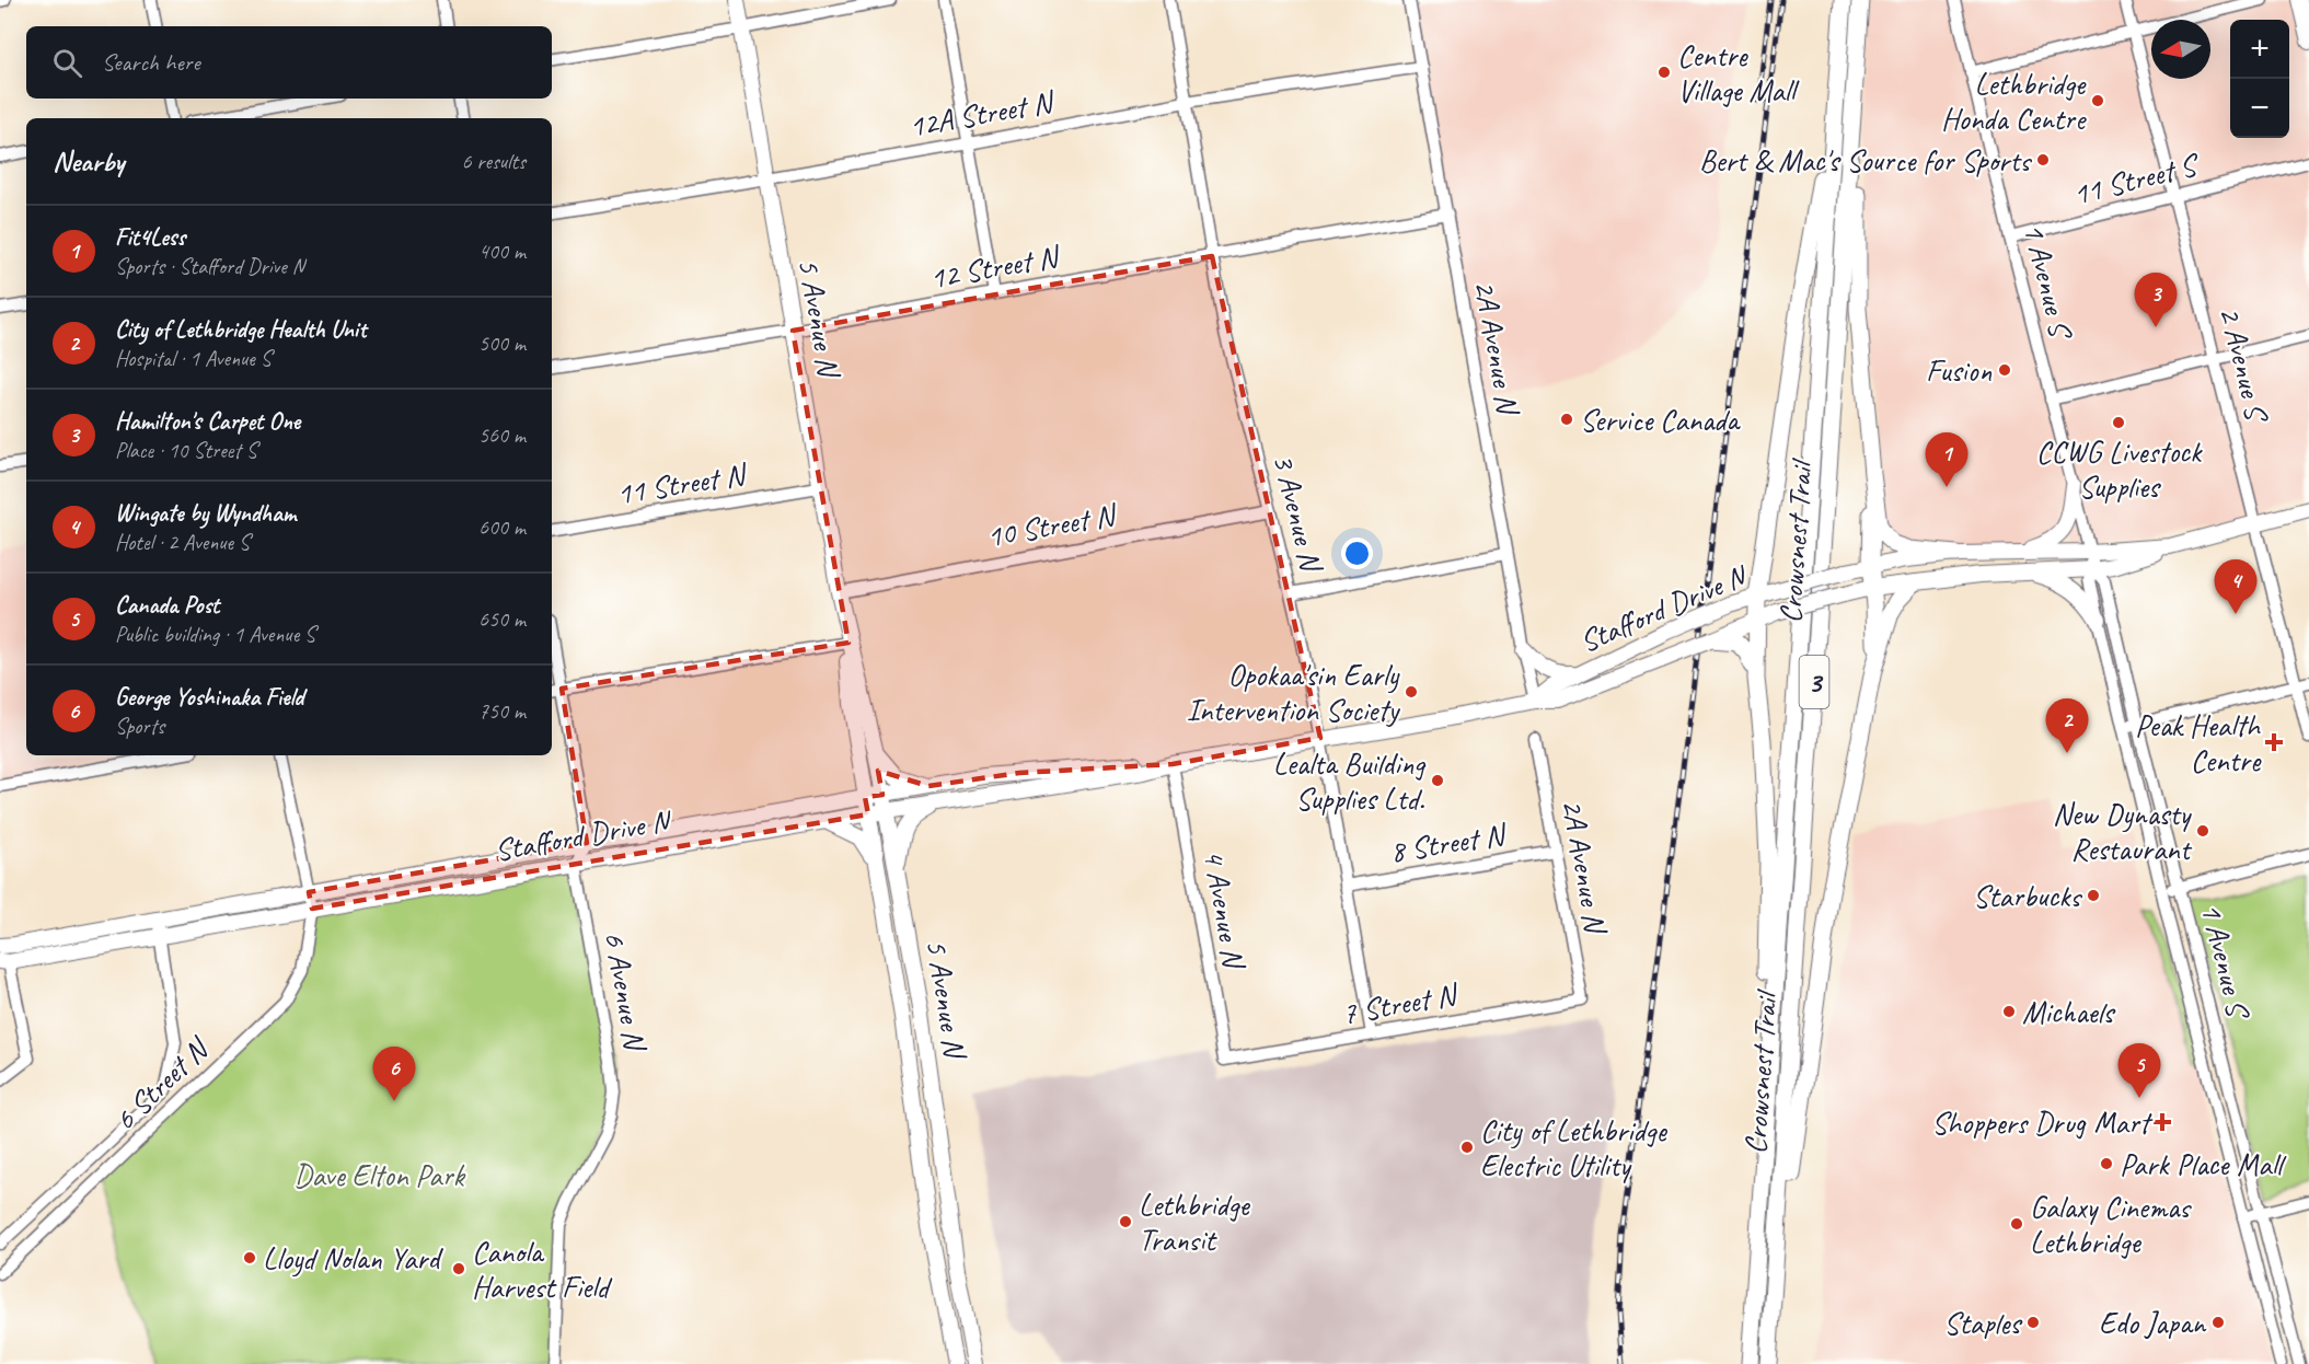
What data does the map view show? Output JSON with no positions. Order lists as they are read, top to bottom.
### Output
{
  "streets": {
    "highway": ["Crowsnest Trail", "3"],
    "main road": ["5 Avenue N", "Stafford Drive N"],
    "street": [
      "12A Street N",
      "11 Street S",
      "12 Street N",
      "1 Avenue S",
      "2A Avenue N",
      "2 Avenue S",
      "11 Street N",
      "3 Avenue N",
      "10 Street N",
      "8 Street N",
      "4 Avenue N",
      "6 Avenue N",
      "7 Street N",
      "6 Street N"
    ]
  },
  "crossings": [
    ["12A Street N", "5 Avenue N"],
    ["12A Street N", "2A Avenue N"],
    ["12A Street N", "3 Avenue N"],
    ["11 Street S", "1 Avenue S"],
    ["11 Street S", "2 Avenue S"],
    ["12 Street N", "5 Avenue N"],
    ["12 Street N", "2A Avenue N"],
    ["12 Street N", "3 Avenue N"],
    ["1 Avenue S", "Stafford Drive N"],
    ["5 Avenue N", "11 Street N"],
    ["5 Avenue N", "10 Street N"],
    ["5 Avenue N", "Stafford Drive N"],
    ["2A Avenue N", "Stafford Drive N"],
    ["2A Avenue N", "8 Street N"],
    ["2A Avenue N", "7 Street N"],
    ["3 Avenue N", "10 Street N"],
    ["3 Avenue N", "Stafford Drive N"],
    ["3 Avenue N", "8 Street N"],
    ["3 Avenue N", "7 Street N"],
    ["Stafford Drive N", "4 Avenue N"],
    ["Stafford Drive N", "6 Avenue N"],
    ["Stafford Drive N", "6 Street N"],
    ["4 Avenue N", "7 Street N"]
  ],
  "parks": ["Dave Elton Park"],
  "places": {
    "other": [
      "Centre Village Mall",
      "Lethbridge Honda Centre",
      "Bert & Mac's Source for Sports",
      "Fusion",
      "Service Canada",
      "CCWG Livestock Supplies",
      "Opokaa'sin Early Intervention Society",
      "Lealta Building Supplies Ltd.",
      "New Dynasty Restaurant",
      "Starbucks",
      "Michaels",
      "City of Lethbridge Electric Utility",
      "Park Place Mall",
      "Lethbridge Transit",
      "Galaxy Cinemas Lethbridge",
      "Lloyd Nolan Yard",
      "Canola Harvest Field",
      "Staples",
      "Edo Japan"
    ],
    "health": ["Peak Health Centre", "Shoppers Drug Mart"]
  },
  "north": "left",
  "page": {
    "map_buttons": ["+", "−"],
    "search": "Search here",
    "heading": ["Nearby", "6 results"],
    "list": [
      {
        "mark": "1",
        "name": "Fit4Less",
        "note": "Sports · Stafford Drive N",
        "value": "400 m"
      },
      {
        "mark": "2",
        "name": "City of Lethbridge Health Unit",
        "note": "Hospital · 1 Avenue S",
        "value": "500 m"
      },
      {
        "mark": "3",
        "name": "Hamilton's Carpet One",
        "note": "Place · 10 Street S",
        "value": "560 m"
      },
      {
        "mark": "4",
        "name": "Wingate by Wyndham",
        "note": "Hotel · 2 Avenue S",
        "value": "600 m"
      },
      {
        "mark": "5",
        "name": "Canada Post",
        "note": "Public building · 1 Avenue S",
        "value": "650 m"
      },
      {
        "mark": "6",
        "name": "George Yoshinaka Field",
        "note": "Sports",
        "value": "750 m"
      }
    ],
    "pins": [
      "3",
      "1",
      "4",
      "2",
      "5",
      "6"
    ]
  }
}
